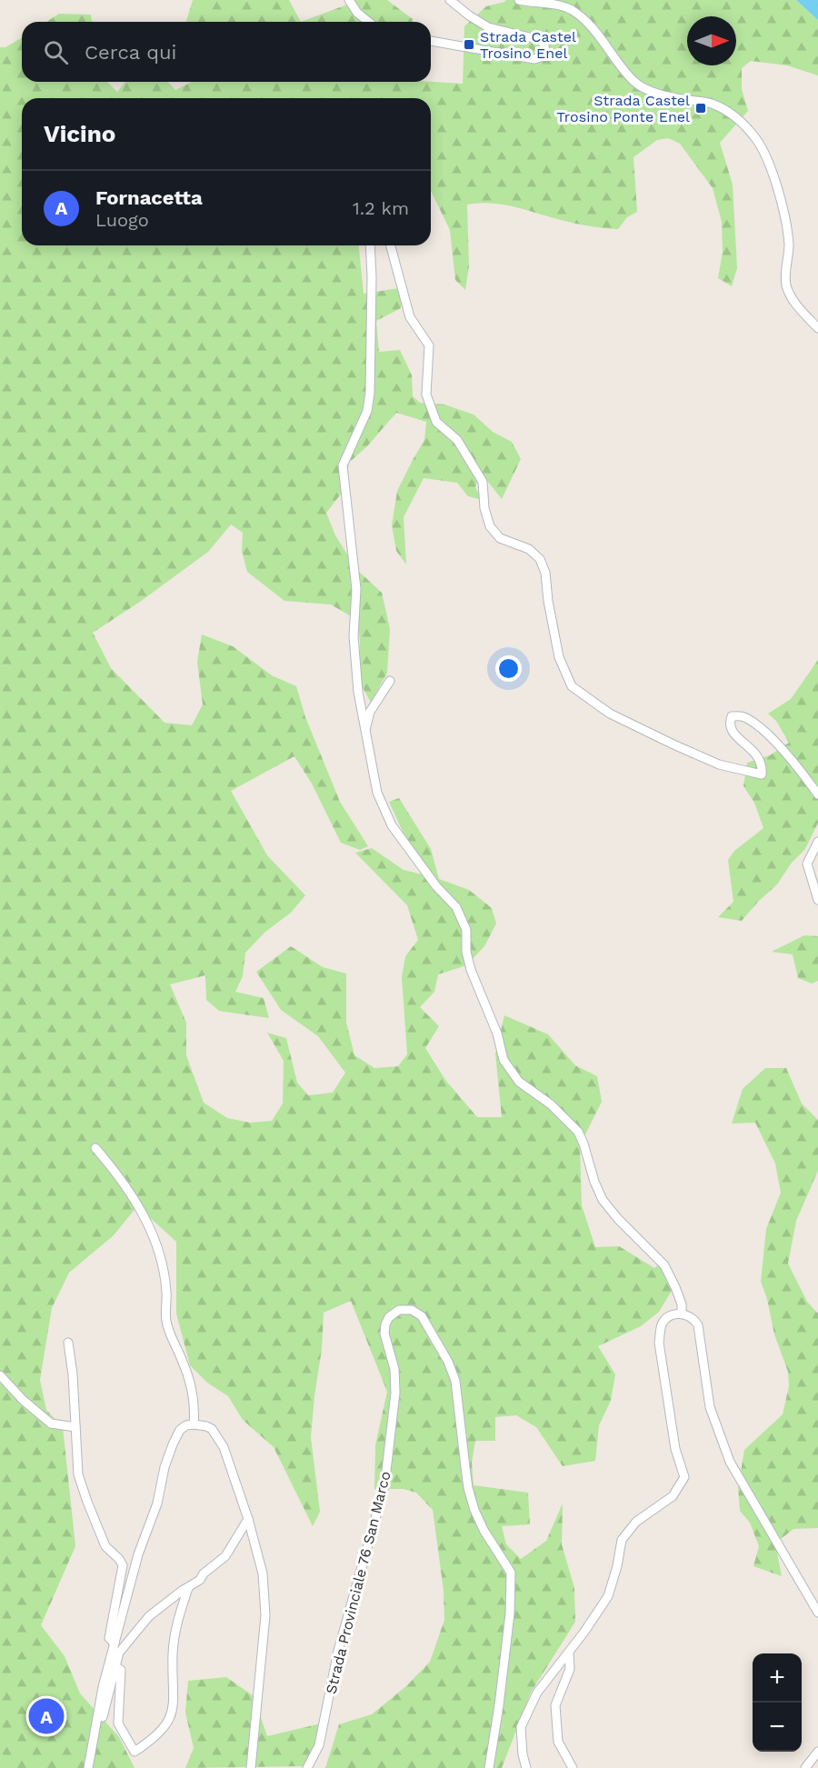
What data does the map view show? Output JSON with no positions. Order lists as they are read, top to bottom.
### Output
{
  "streets": {
    "street": ["Strada Provinciale 76 San Marco"]
  },
  "places": {
    "transit": ["Strada Castel Trosino Enel", "Strada Castel Trosino Ponte Enel"]
  },
  "north": "right",
  "page": {
    "search": "Cerca qui",
    "heading": "Vicino",
    "list": [
      {
        "mark": "A",
        "name": "Fornacetta",
        "note": "Luogo",
        "value": "1.2 km"
      }
    ],
    "map_buttons": ["+", "−"],
    "pins": "A"
  }
}
